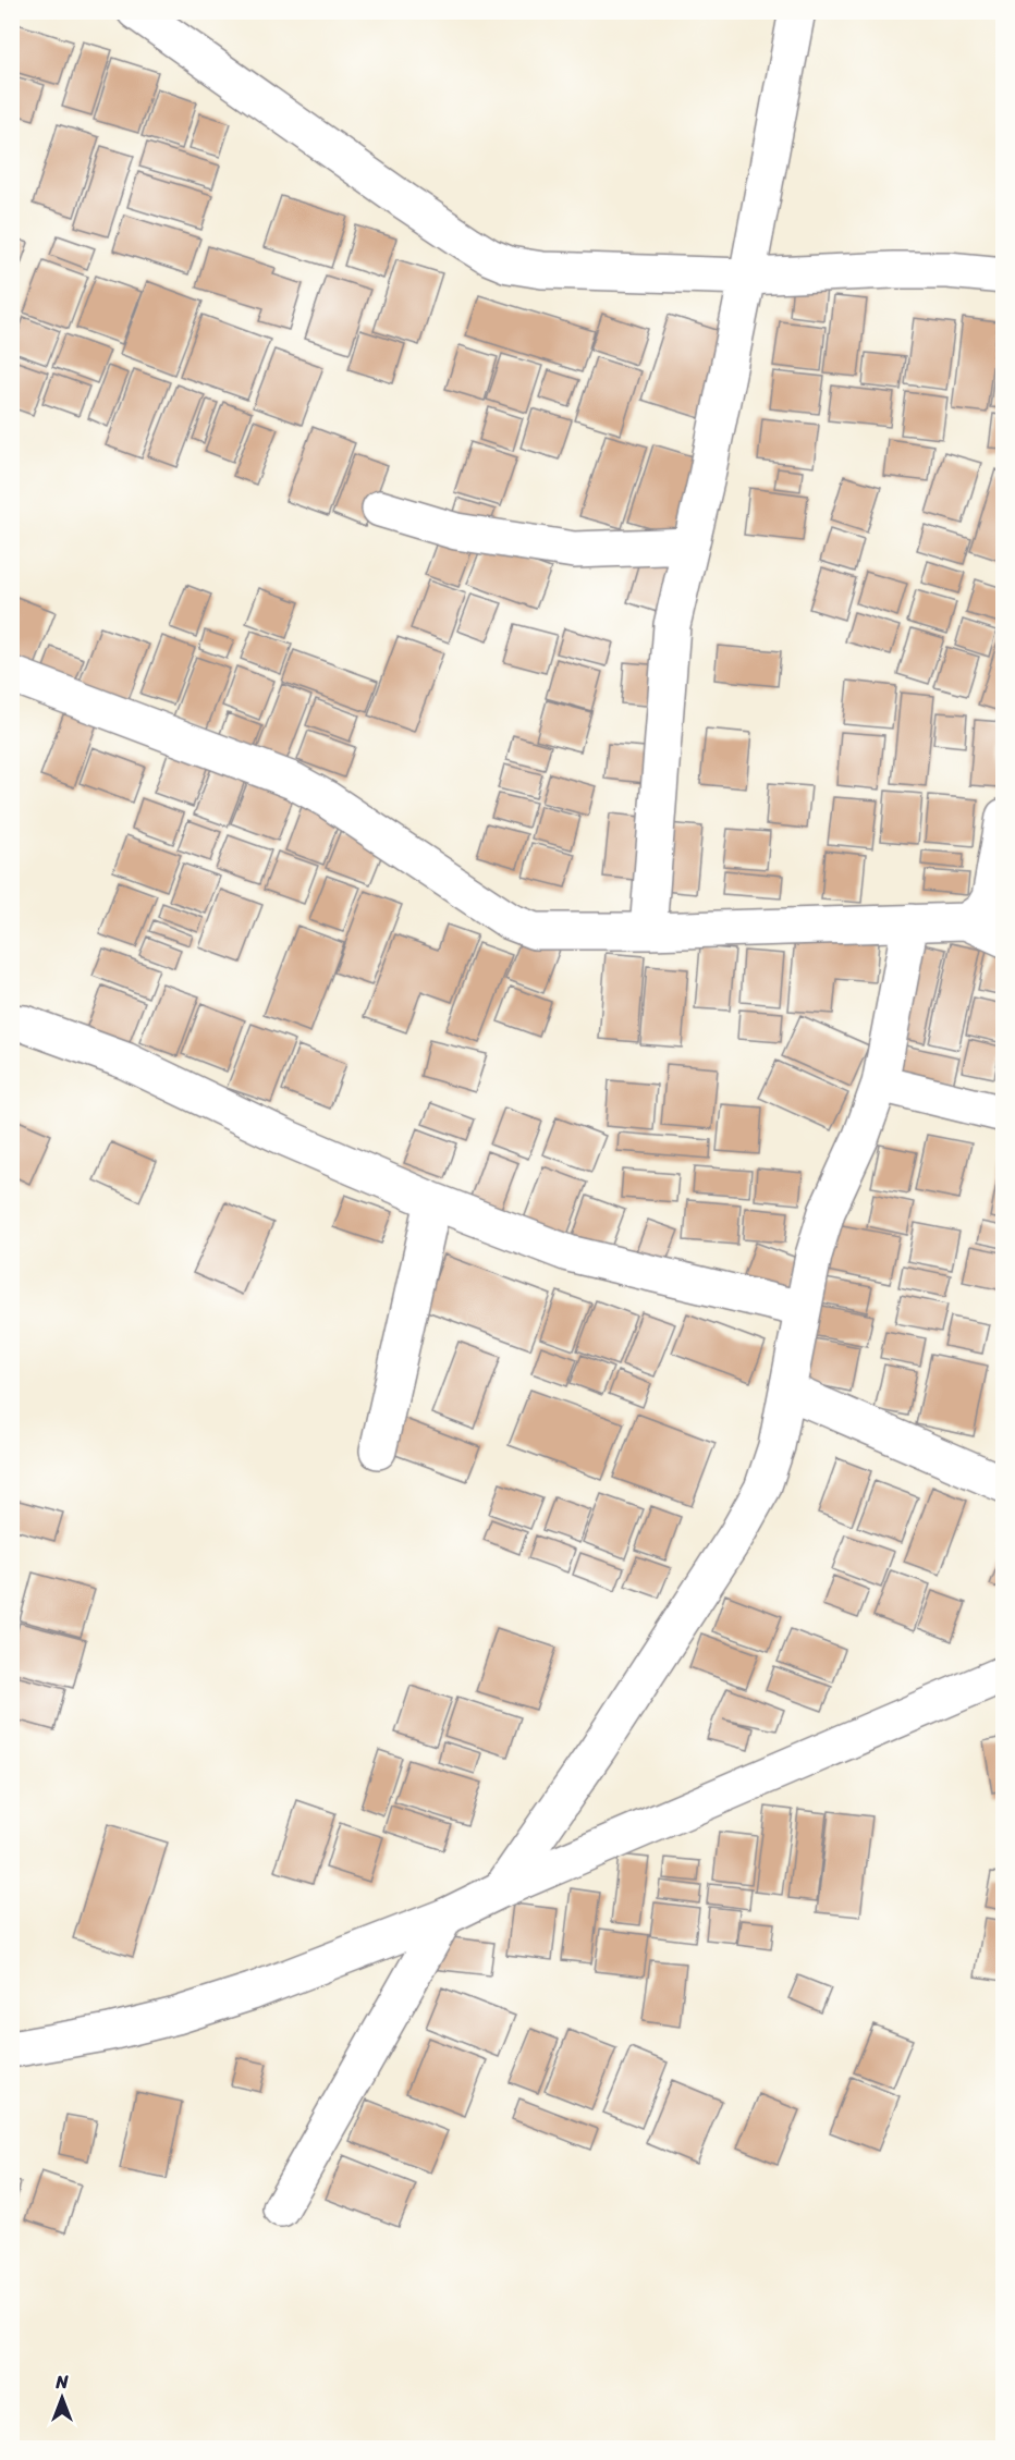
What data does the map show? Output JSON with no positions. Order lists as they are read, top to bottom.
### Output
{
  "north": "top"
}
